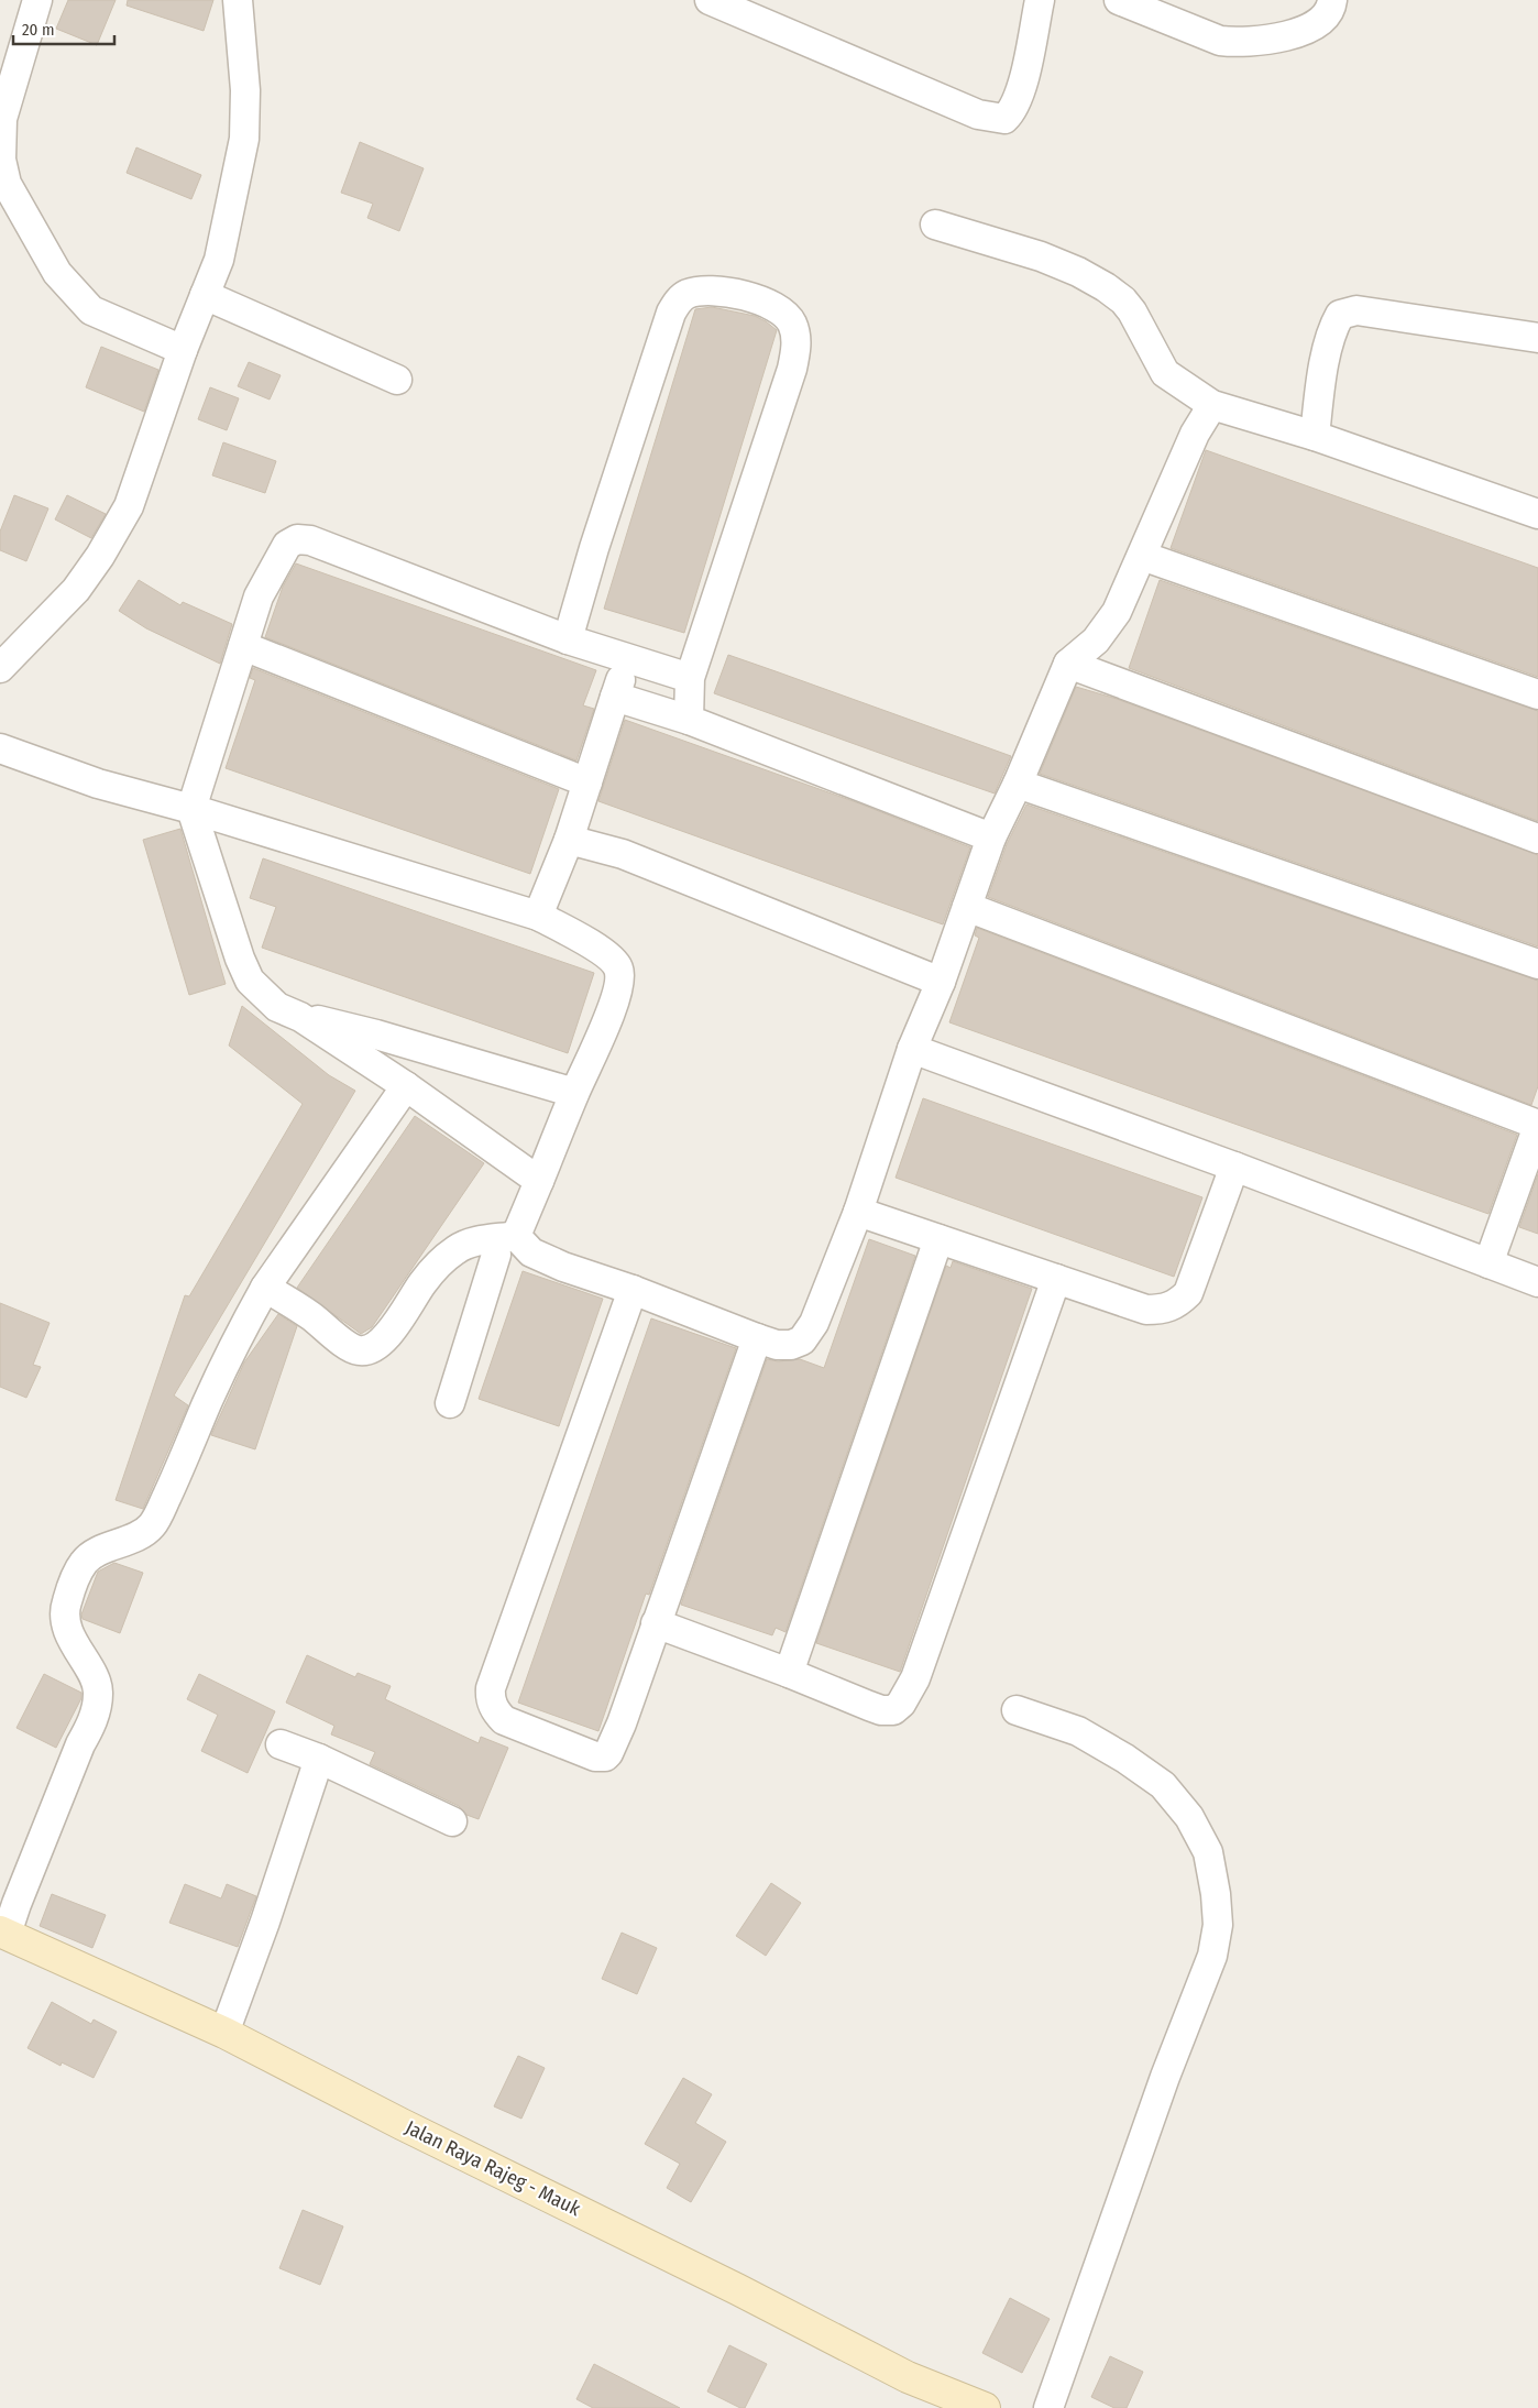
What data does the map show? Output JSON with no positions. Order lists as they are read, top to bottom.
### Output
{
  "streets": {
    "main road": ["Jalan Raya Rajeg - Mauk"]
  },
  "scale_bar": "20 m"
}
